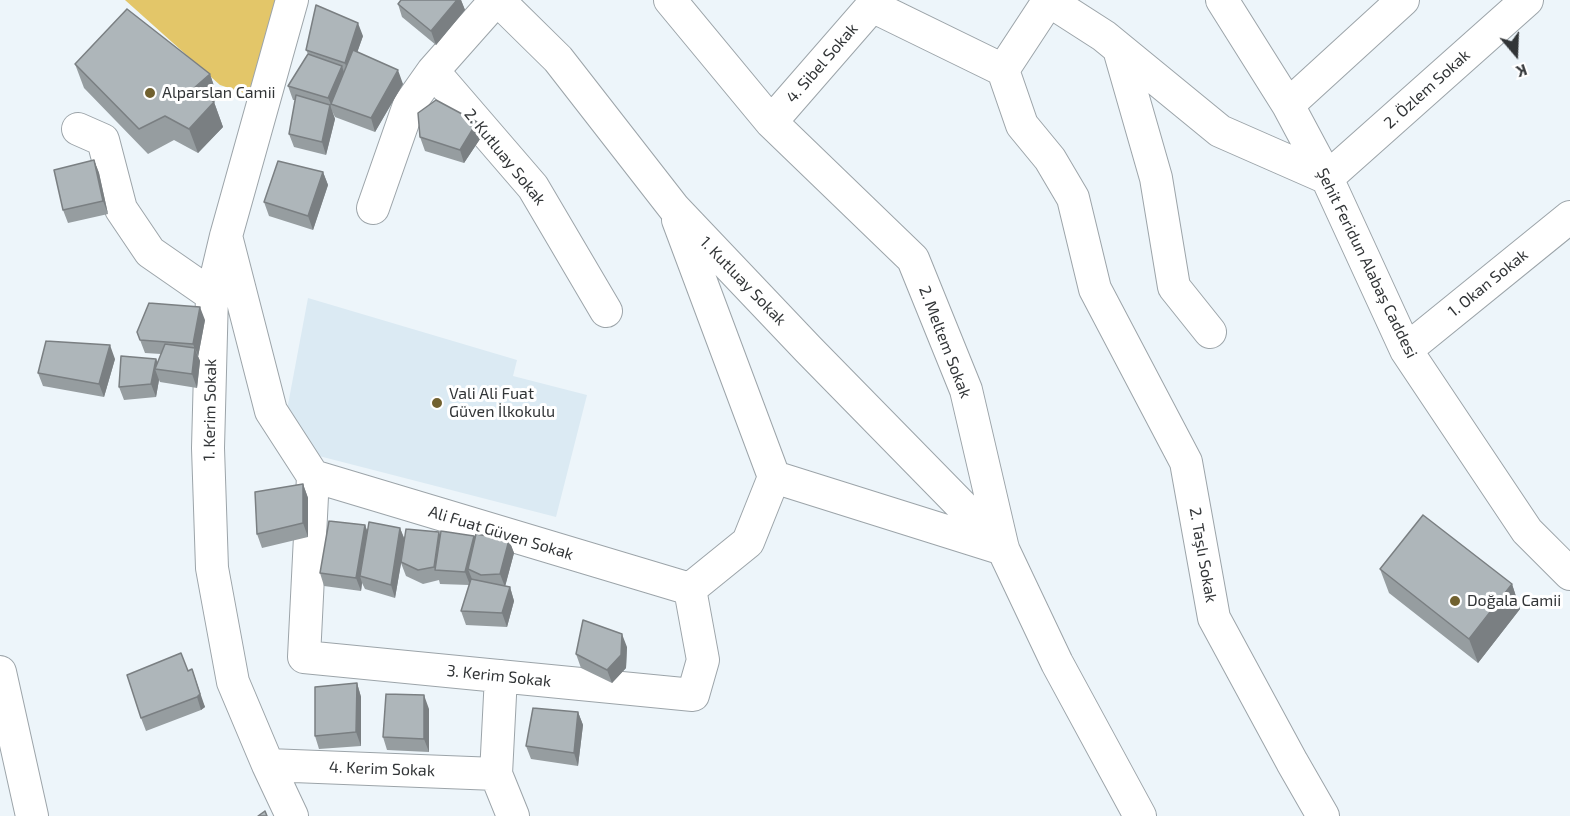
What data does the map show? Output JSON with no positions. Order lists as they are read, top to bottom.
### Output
{
  "streets": {
    "street": [
      "4. Sibel Sokak",
      "2. Özlem Sokak",
      "2. Kutluay Sokak",
      "Şehit Feridun Alabaş Caddesi",
      "1. Kutluay Sokak",
      "1. Okan Sokak",
      "2. Meltem Sokak",
      "1. Kerim Sokak",
      "Ali Fuat Güven Sokak",
      "2. Taşlı Sokak",
      "3. Kerim Sokak",
      "4. Kerim Sokak"
    ]
  },
  "crossings": [
    ["4. Sibel Sokak", "2. Meltem Sokak"],
    ["4. Sibel Sokak", "2. Taşlı Sokak"],
    ["2. Özlem Sokak", "Şehit Feridun Alabaş Caddesi"],
    ["Şehit Feridun Alabaş Caddesi", "1. Okan Sokak"],
    ["1. Kutluay Sokak", "2. Meltem Sokak"],
    ["1. Kerim Sokak", "4. Kerim Sokak"],
    ["Ali Fuat Güven Sokak", "3. Kerim Sokak"]
  ],
  "places": ["Alparslan Camii", "Vali Ali Fuat Güven İlkokulu", "Doğala Camii"],
  "north": "bottom"
}
